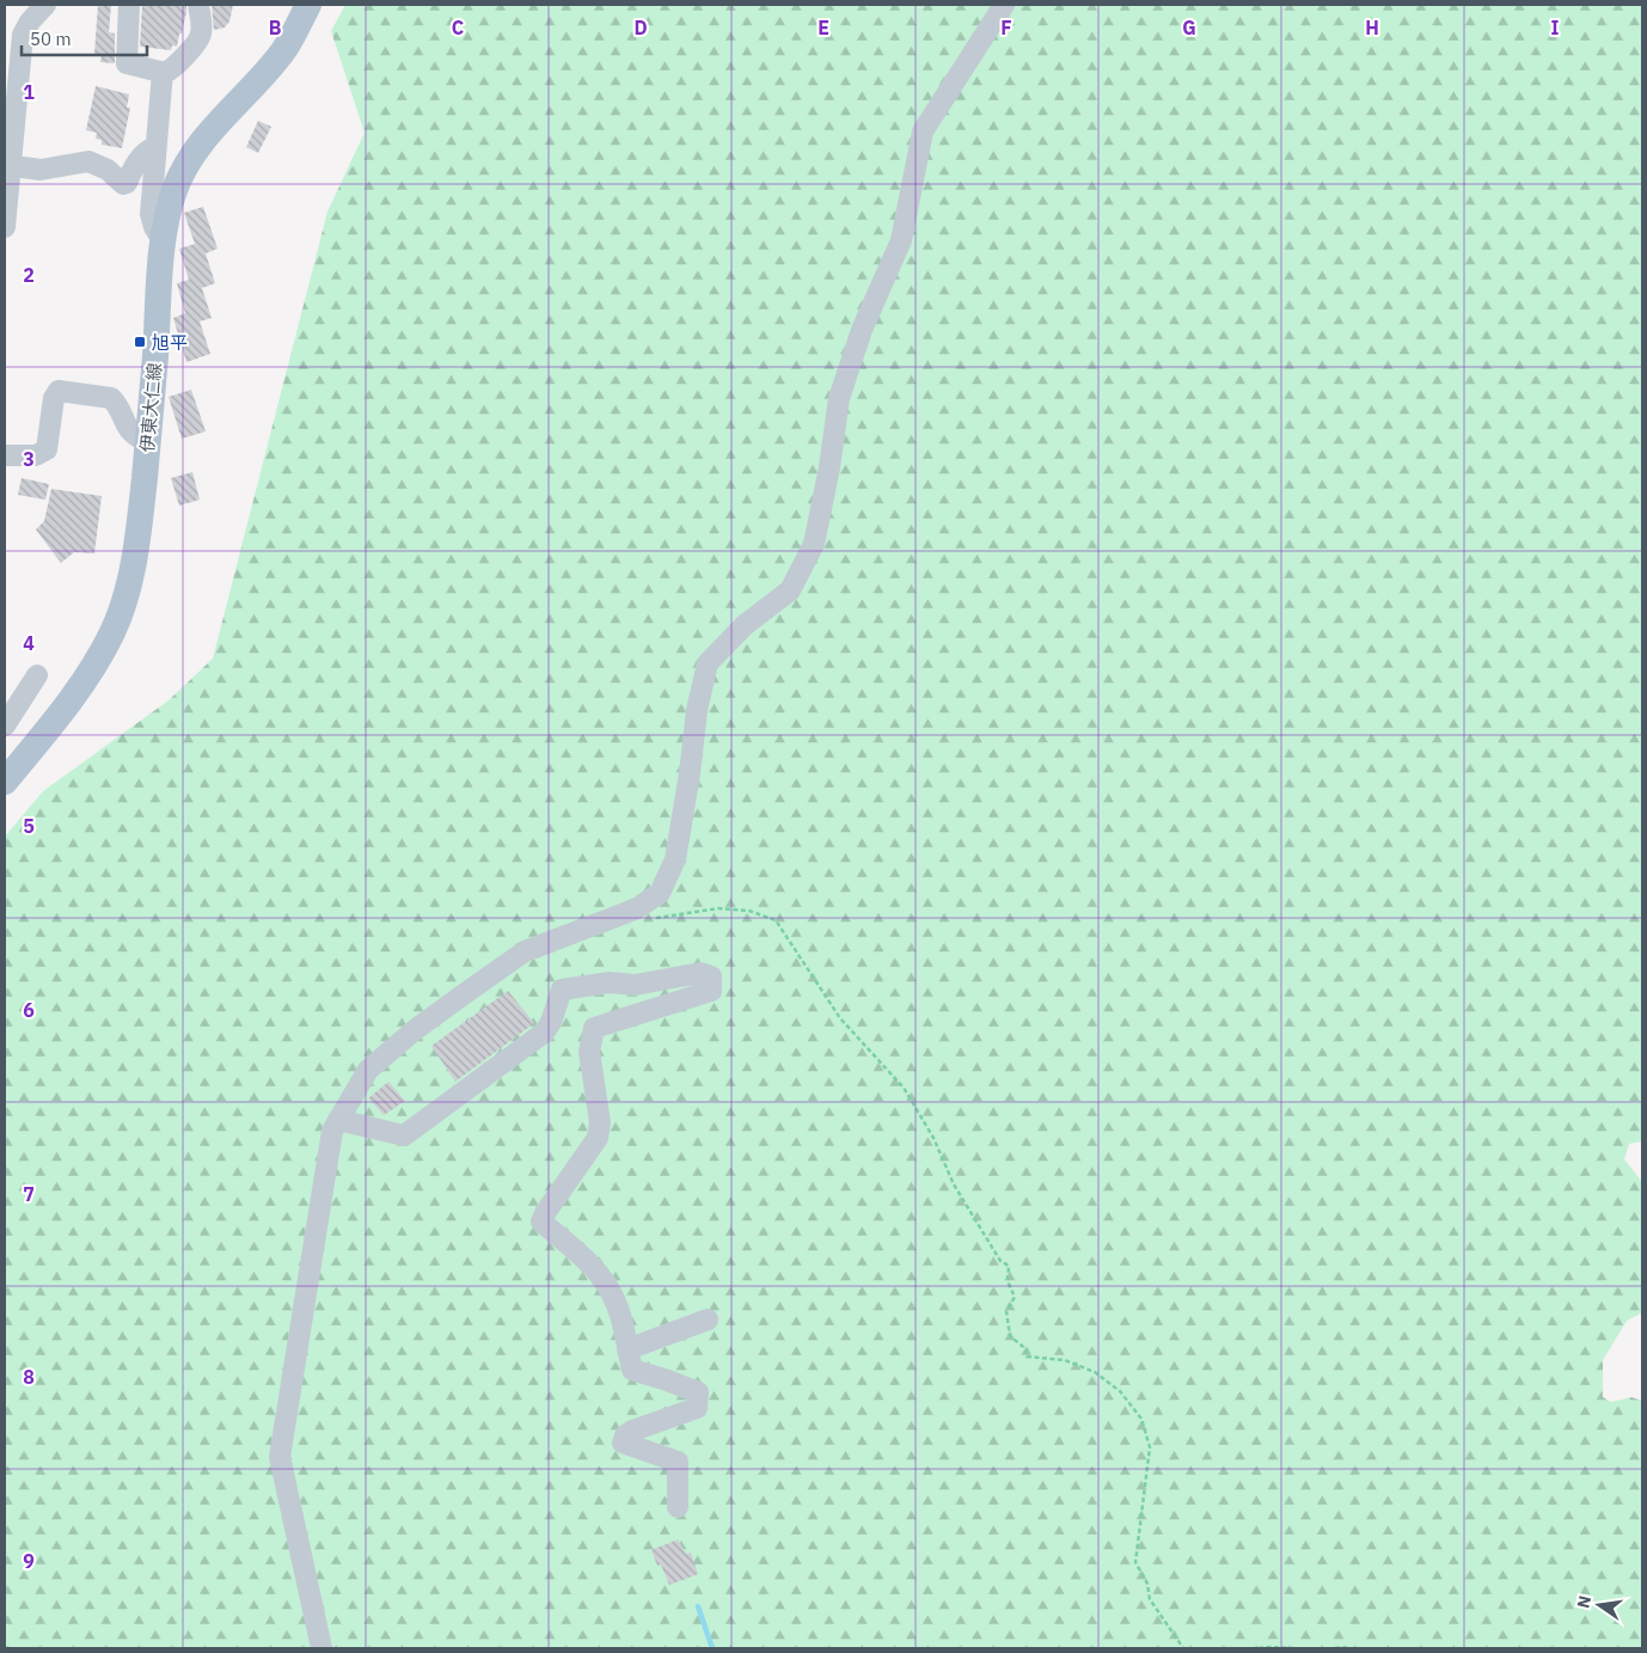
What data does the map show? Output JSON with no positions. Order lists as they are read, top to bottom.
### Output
{
  "streets": {
    "main road": ["伊東大仁線"]
  },
  "places": {
    "transit": ["旭平"]
  },
  "scale_bar": "50 m",
  "north": "left",
  "grid": {
    "columns": [
      "B",
      "C",
      "D",
      "E",
      "F",
      "G",
      "H",
      "I"
    ],
    "rows": [
      "1",
      "2",
      "3",
      "4",
      "5",
      "6",
      "7",
      "8",
      "9"
    ]
  }
}
